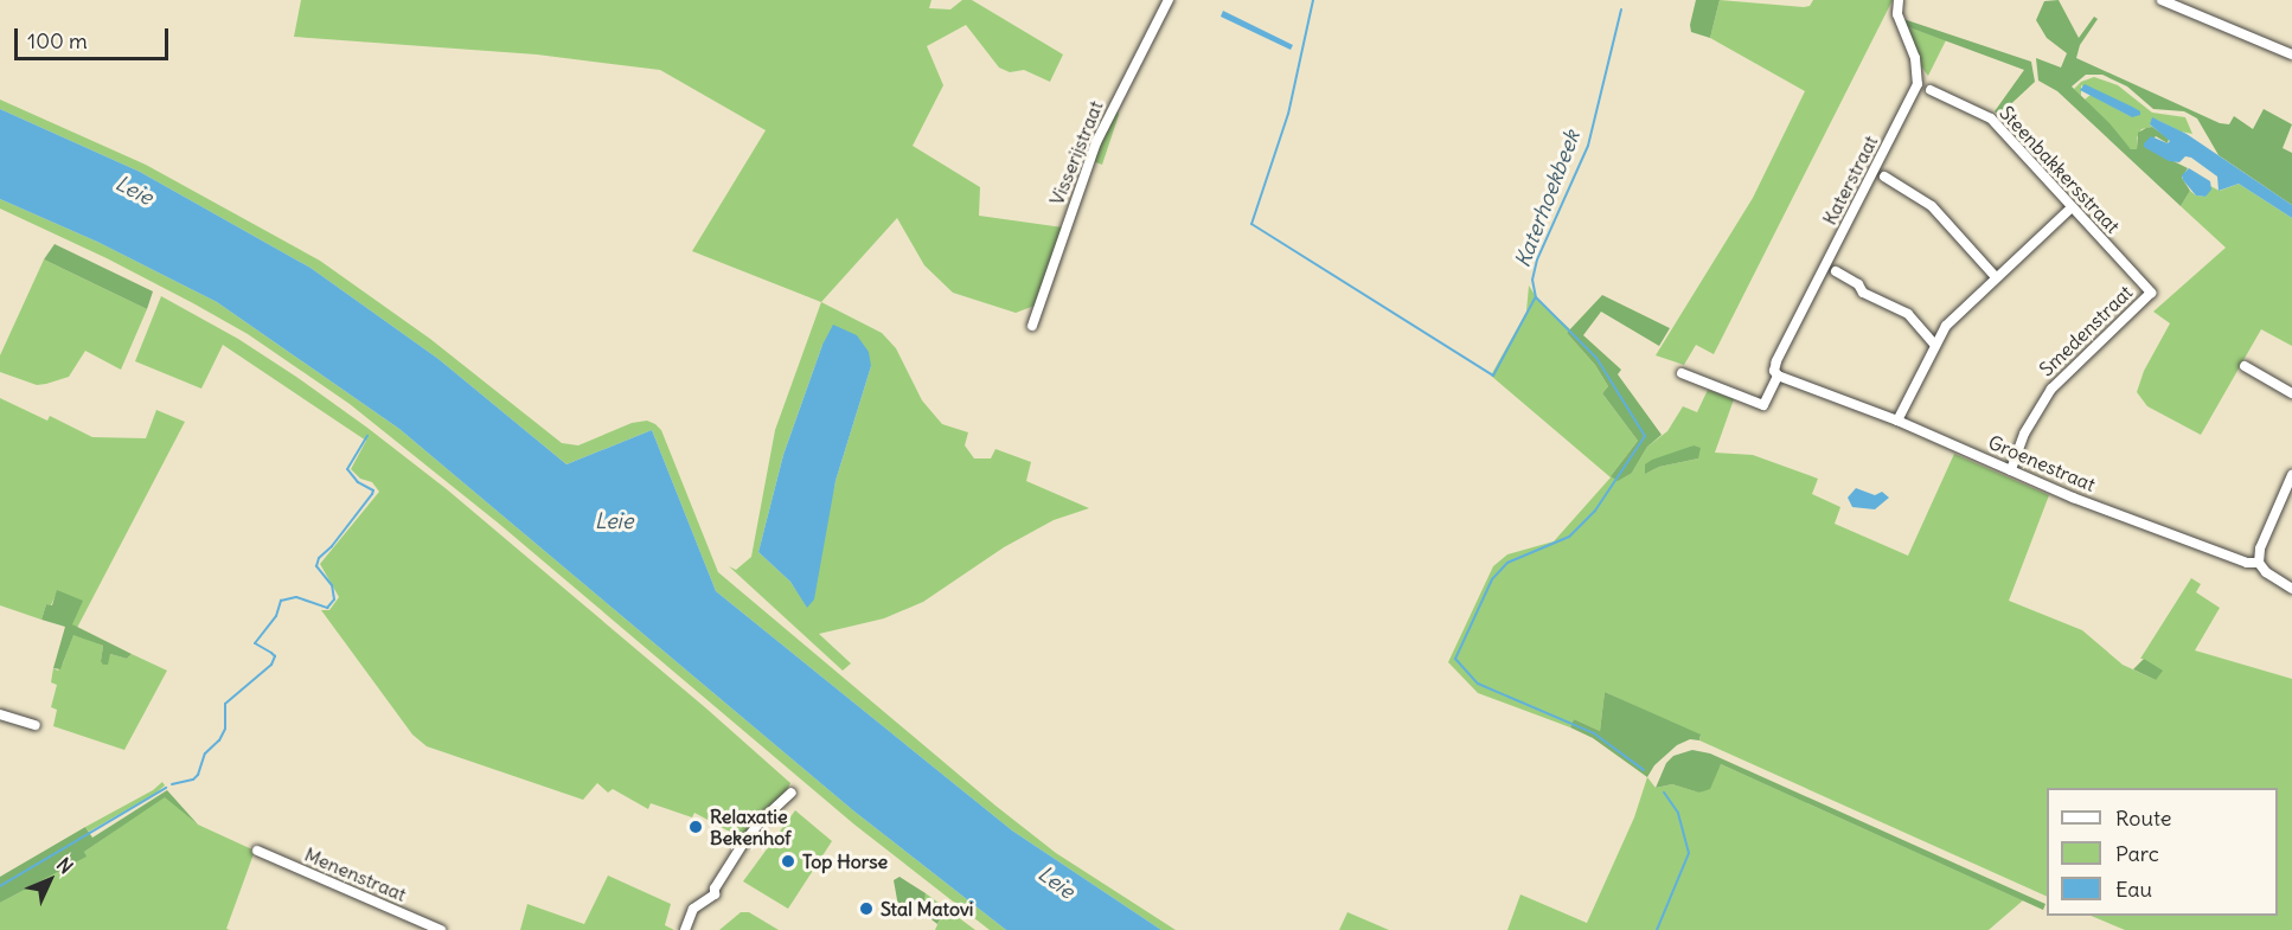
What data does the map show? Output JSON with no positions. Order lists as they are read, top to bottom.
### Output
{
  "streets": {
    "street": [
      "Visserijstraat",
      "Steenbakkersstraat",
      "Katerstraat",
      "Smedenstraat",
      "Groenestraat",
      "Menenstraat"
    ]
  },
  "crossings": [
    ["Steenbakkersstraat", "Smedenstraat"],
    ["Katerstraat", "Groenestraat"],
    ["Smedenstraat", "Groenestraat"]
  ],
  "water": ["Leie", "Katerhoekbeek"],
  "places": ["Relaxatie Bekenhof", "Top Horse", "Stal Matovi"],
  "legend": ["Route", "Parc", "Eau"],
  "scale_bar": "100 m",
  "north": "top right"
}
